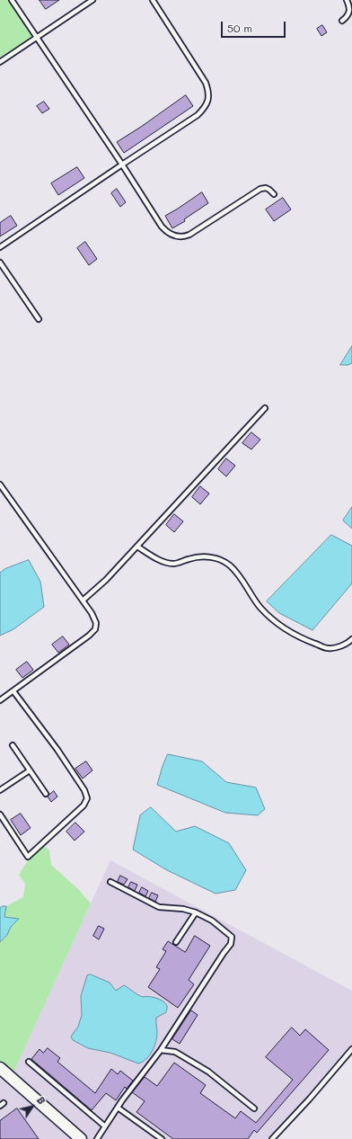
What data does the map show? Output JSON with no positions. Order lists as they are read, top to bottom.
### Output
{
  "scale_bar": "50 m",
  "north": "top right"
}
